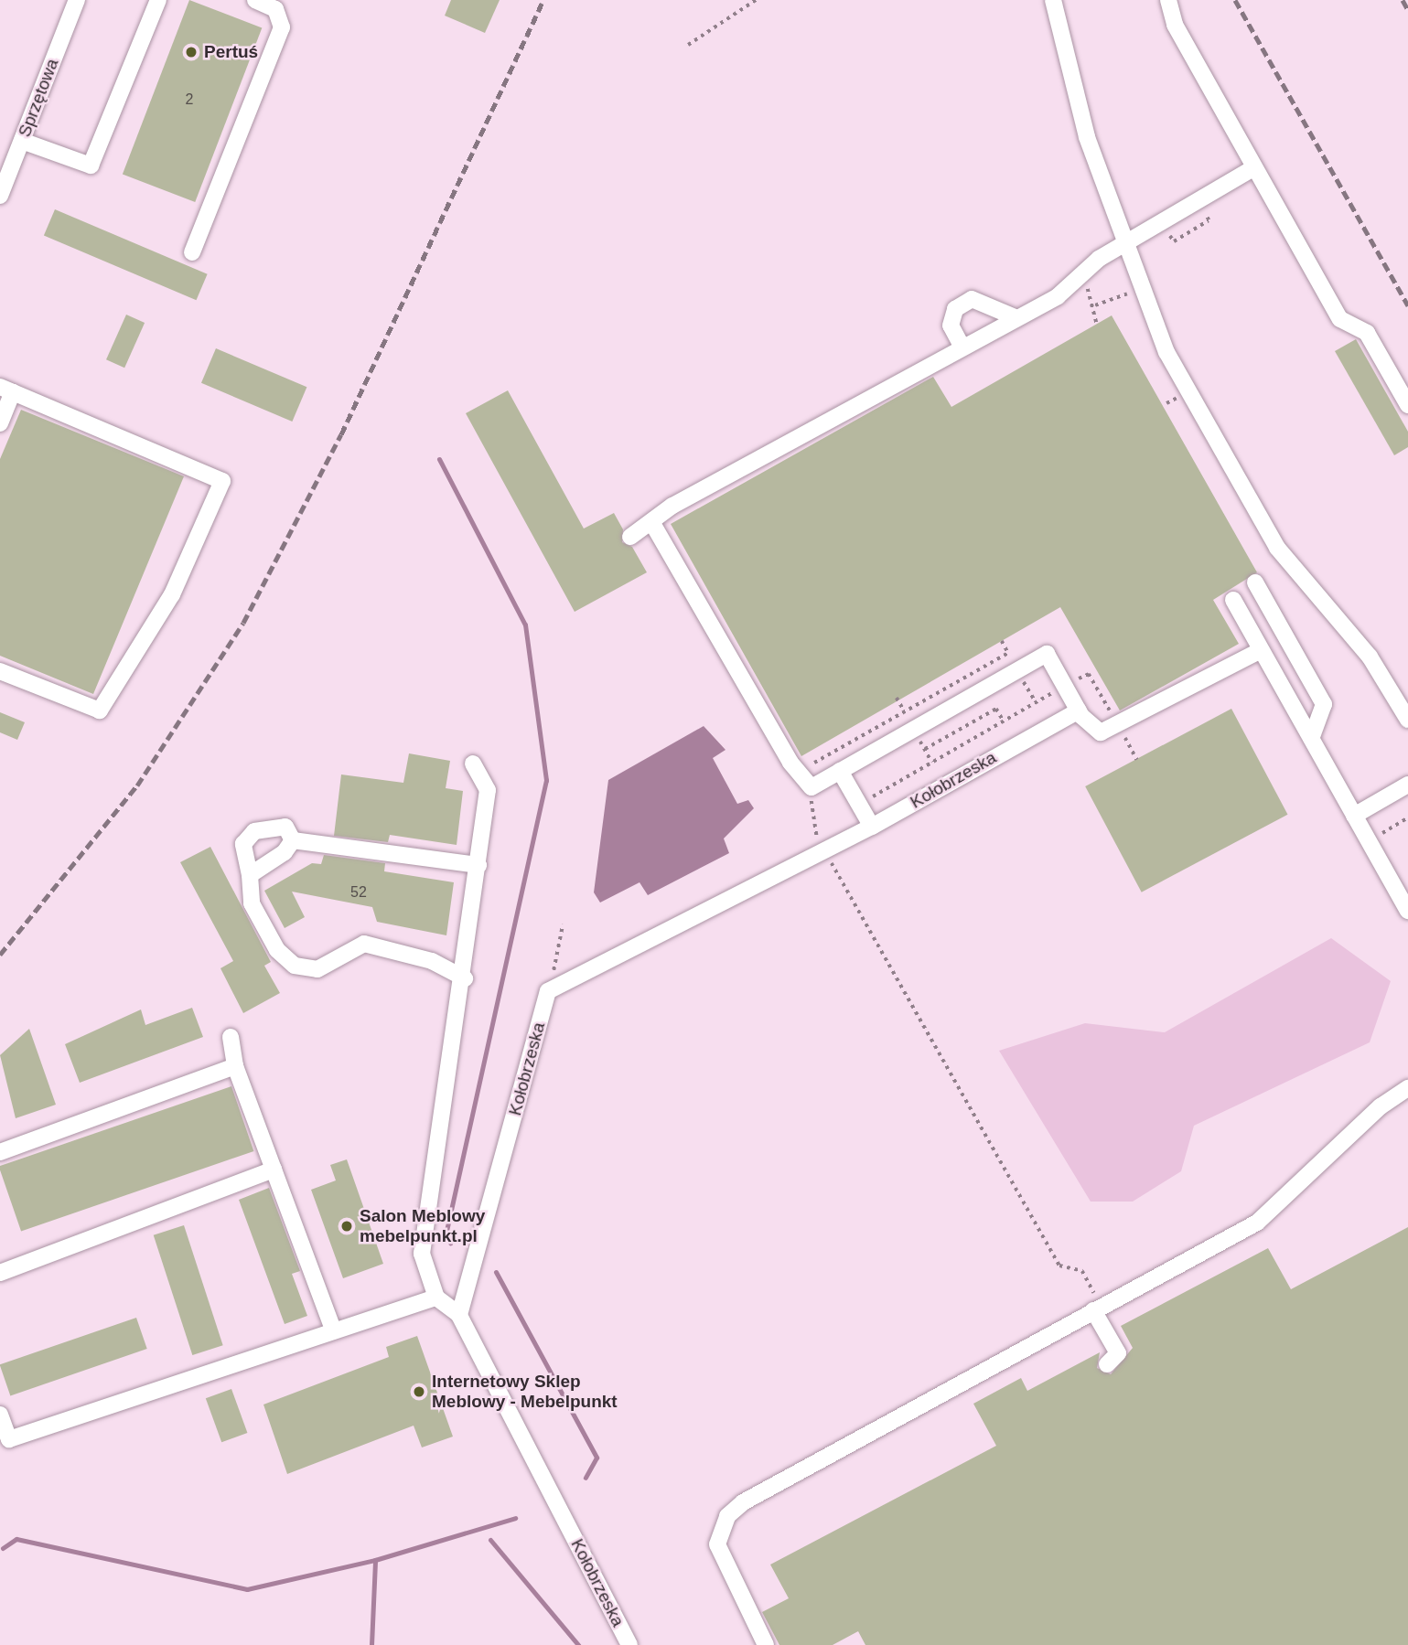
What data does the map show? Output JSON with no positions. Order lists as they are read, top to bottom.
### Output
{
  "streets": {
    "street": ["Sprzętowa", "Kołobrzeska"]
  },
  "places": ["Pertuś", "Salon Meblowy mebelpunkt.pl", "Internetowy Sklep Meblowy - Mebelpunkt"],
  "house_numbers": ["2", "52"]
}
